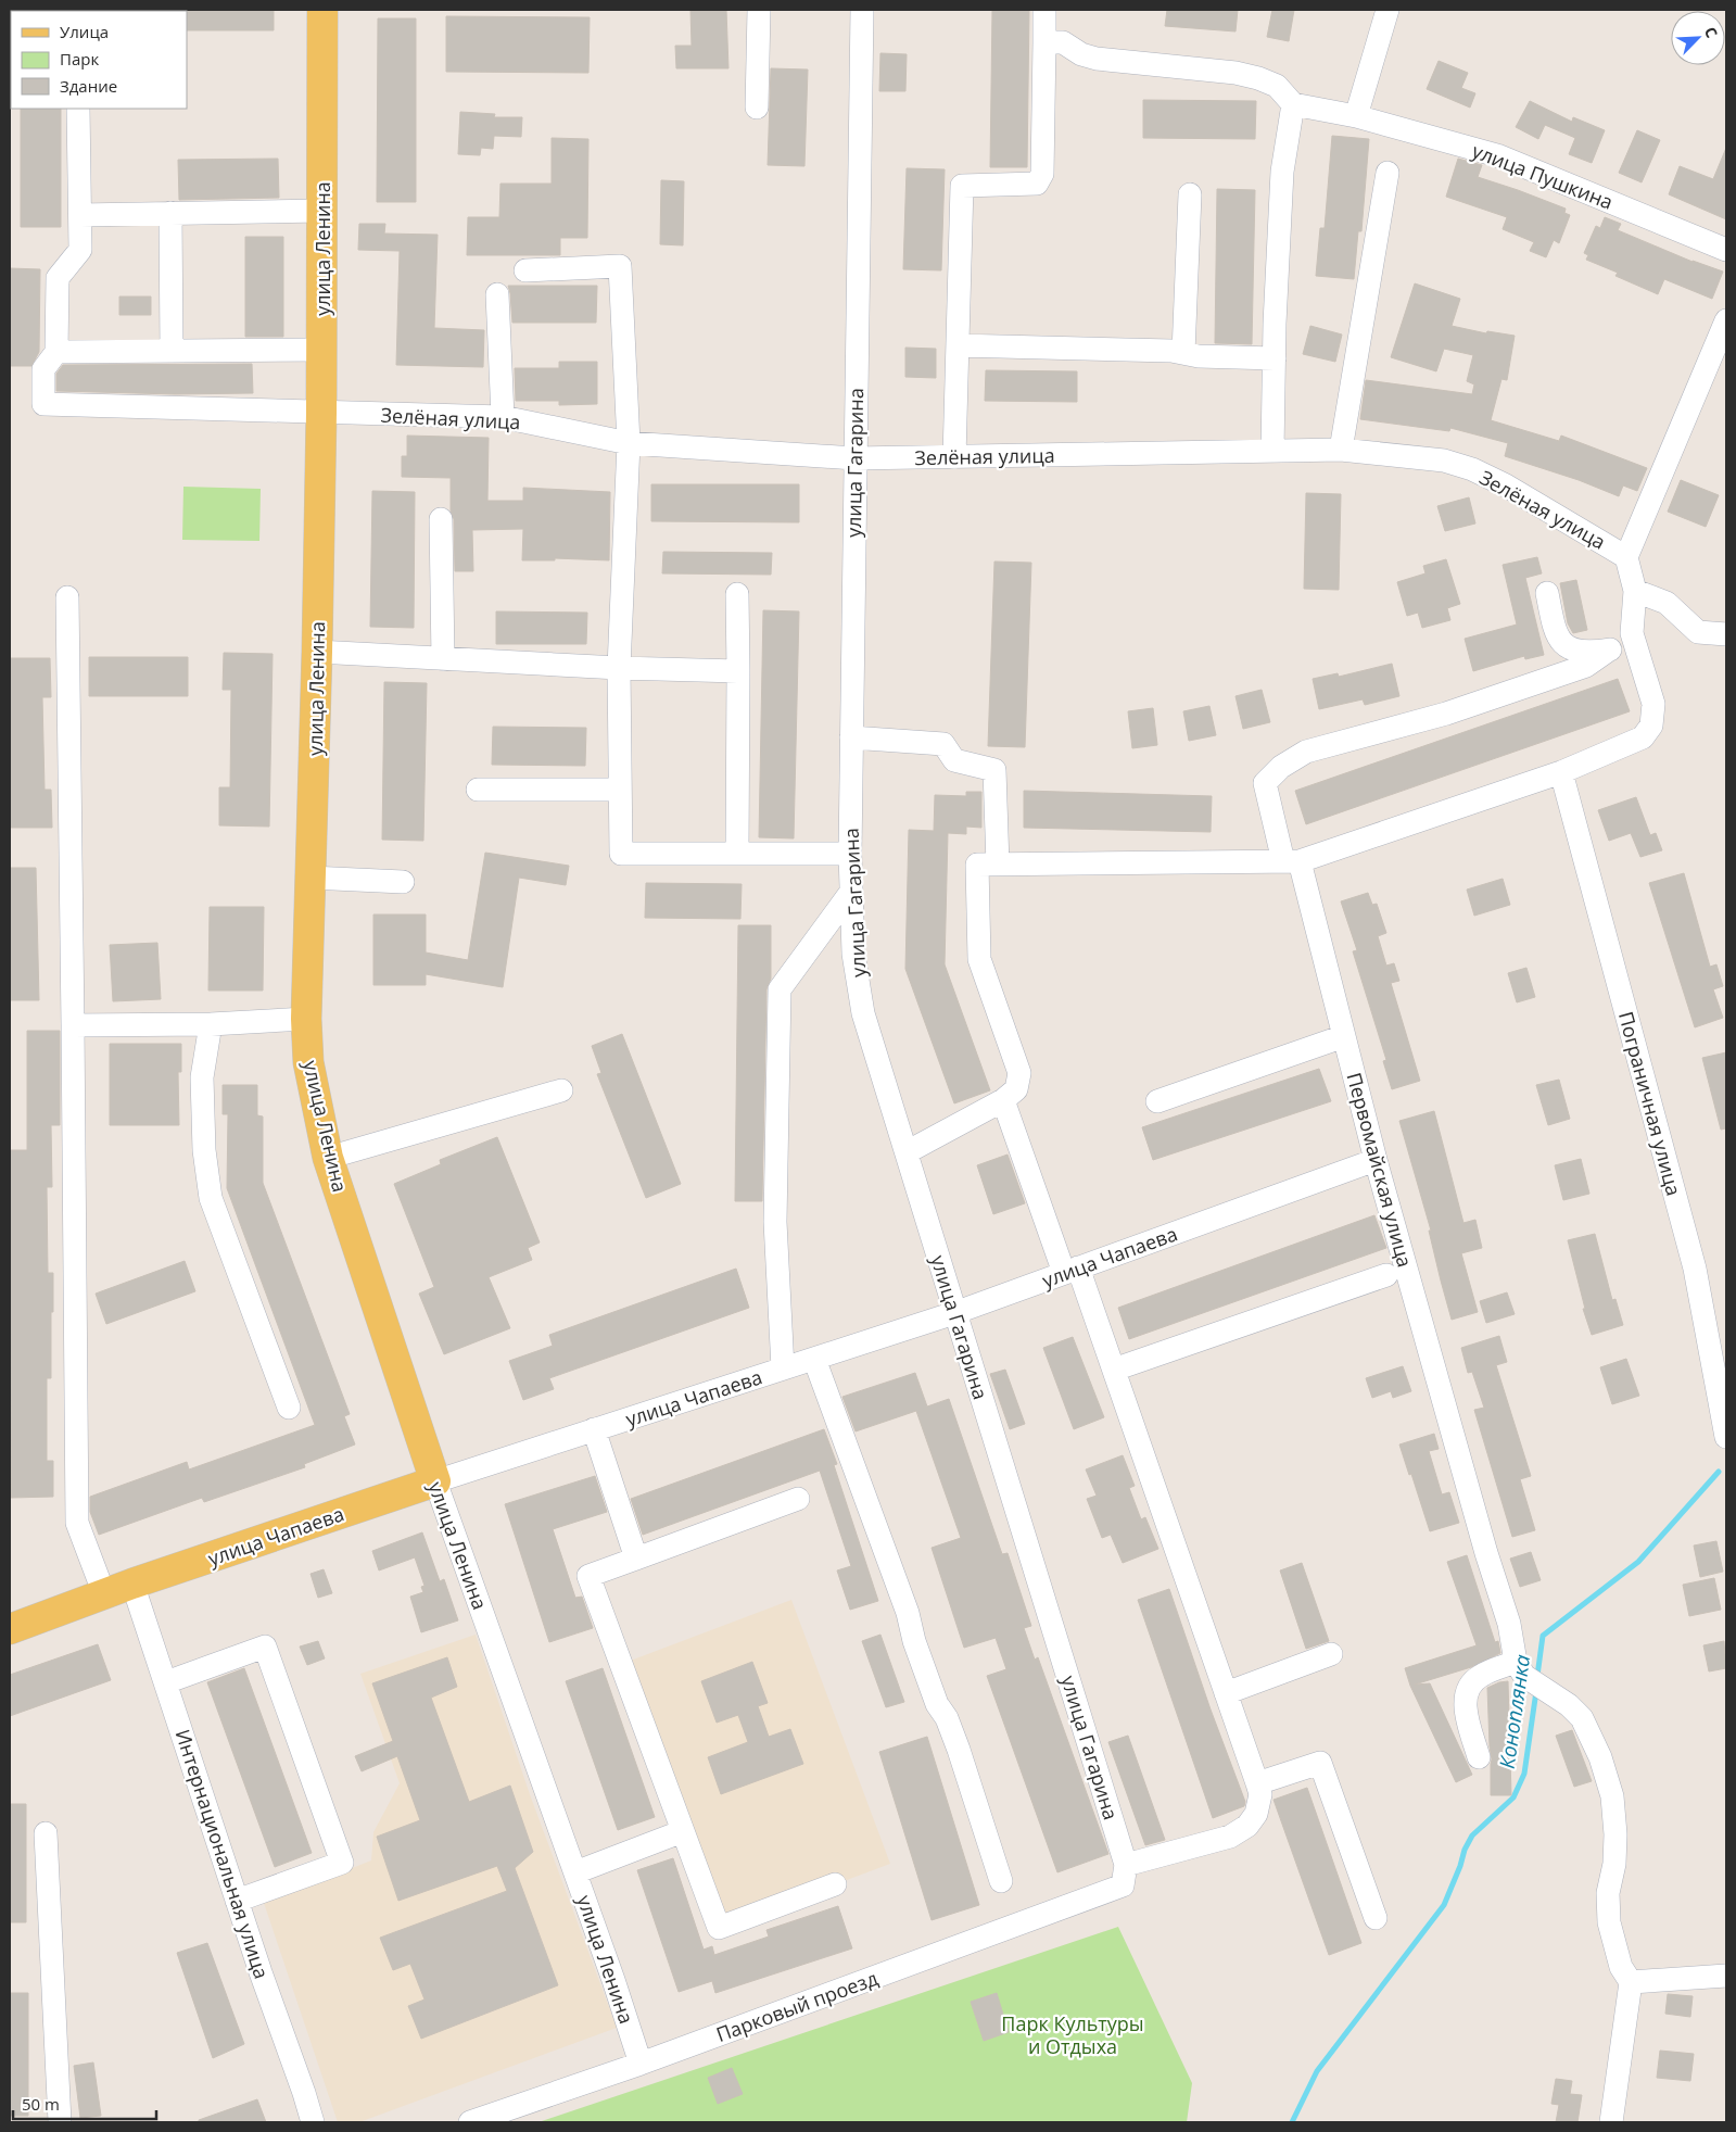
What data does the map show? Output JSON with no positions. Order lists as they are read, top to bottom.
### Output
{
  "streets": {
    "main road": ["улица Ленина", "улица Чапаева"],
    "street": [
      "улица Пушкина",
      "Зелёная улица",
      "улица Гагарина",
      "Пограничная улица",
      "Первомайская улица",
      "Интернациональная улица",
      "Парковый проезд"
    ]
  },
  "crossings": [
    ["улица Ленина", "Зелёная улица"],
    ["улица Ленина", "улица Чапаева"],
    ["улица Ленина", "Парковый проезд"],
    ["Зелёная улица", "улица Гагарина"],
    ["улица Гагарина", "улица Чапаева"],
    ["улица Гагарина", "Парковый проезд"],
    ["Первомайская улица", "улица Чапаева"],
    ["улица Чапаева", "Интернациональная улица"],
    ["улица Чапаева", "Парковый проезд"]
  ],
  "water": ["Коноплянка"],
  "parks": ["Парк Культуры и Отдыха"],
  "legend": ["Улица", "Парк", "Здание"],
  "scale_bar": "50 m",
  "north": "top right"
}
